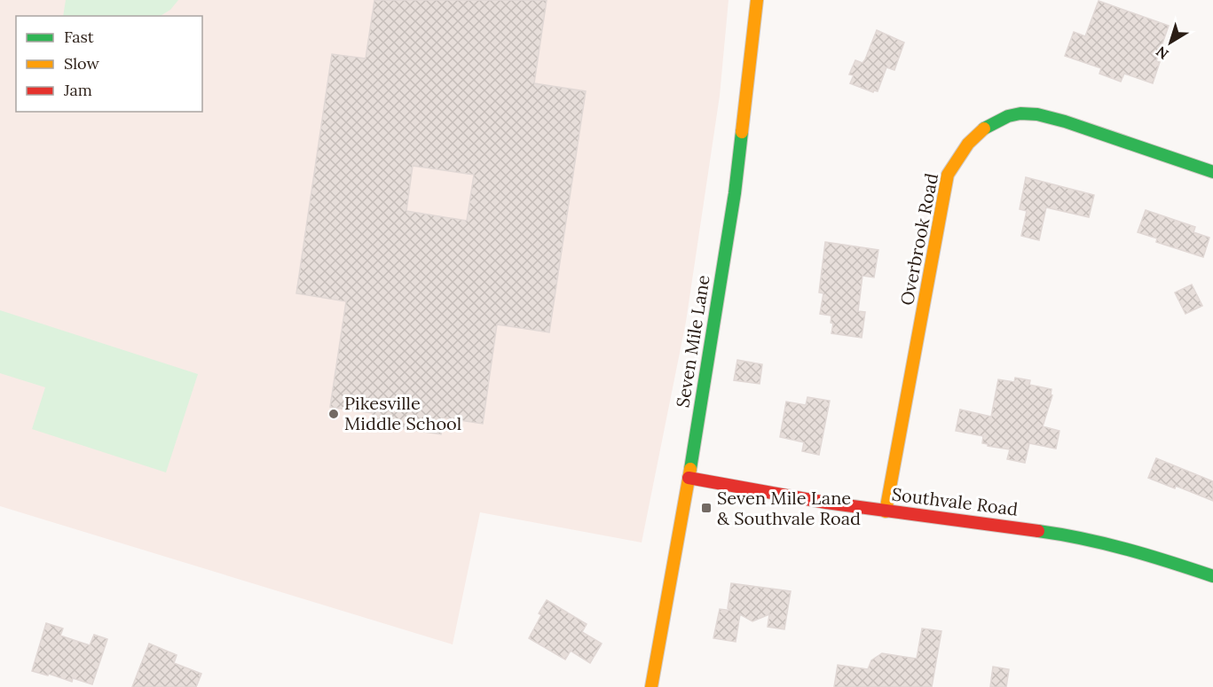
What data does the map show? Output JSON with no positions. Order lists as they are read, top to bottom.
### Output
{
  "streets": {
    "street": ["Overbrook Road", "Seven Mile Lane", "Southvale Road"]
  },
  "crossings": [
    ["Overbrook Road", "Southvale Road"],
    ["Seven Mile Lane", "Southvale Road"]
  ],
  "places": {
    "other": ["Pikesville Middle School"],
    "transit": ["Seven Mile Lane & Southvale Road"]
  },
  "legend": ["Fast", "Slow", "Jam"],
  "north": "bottom left"
}
